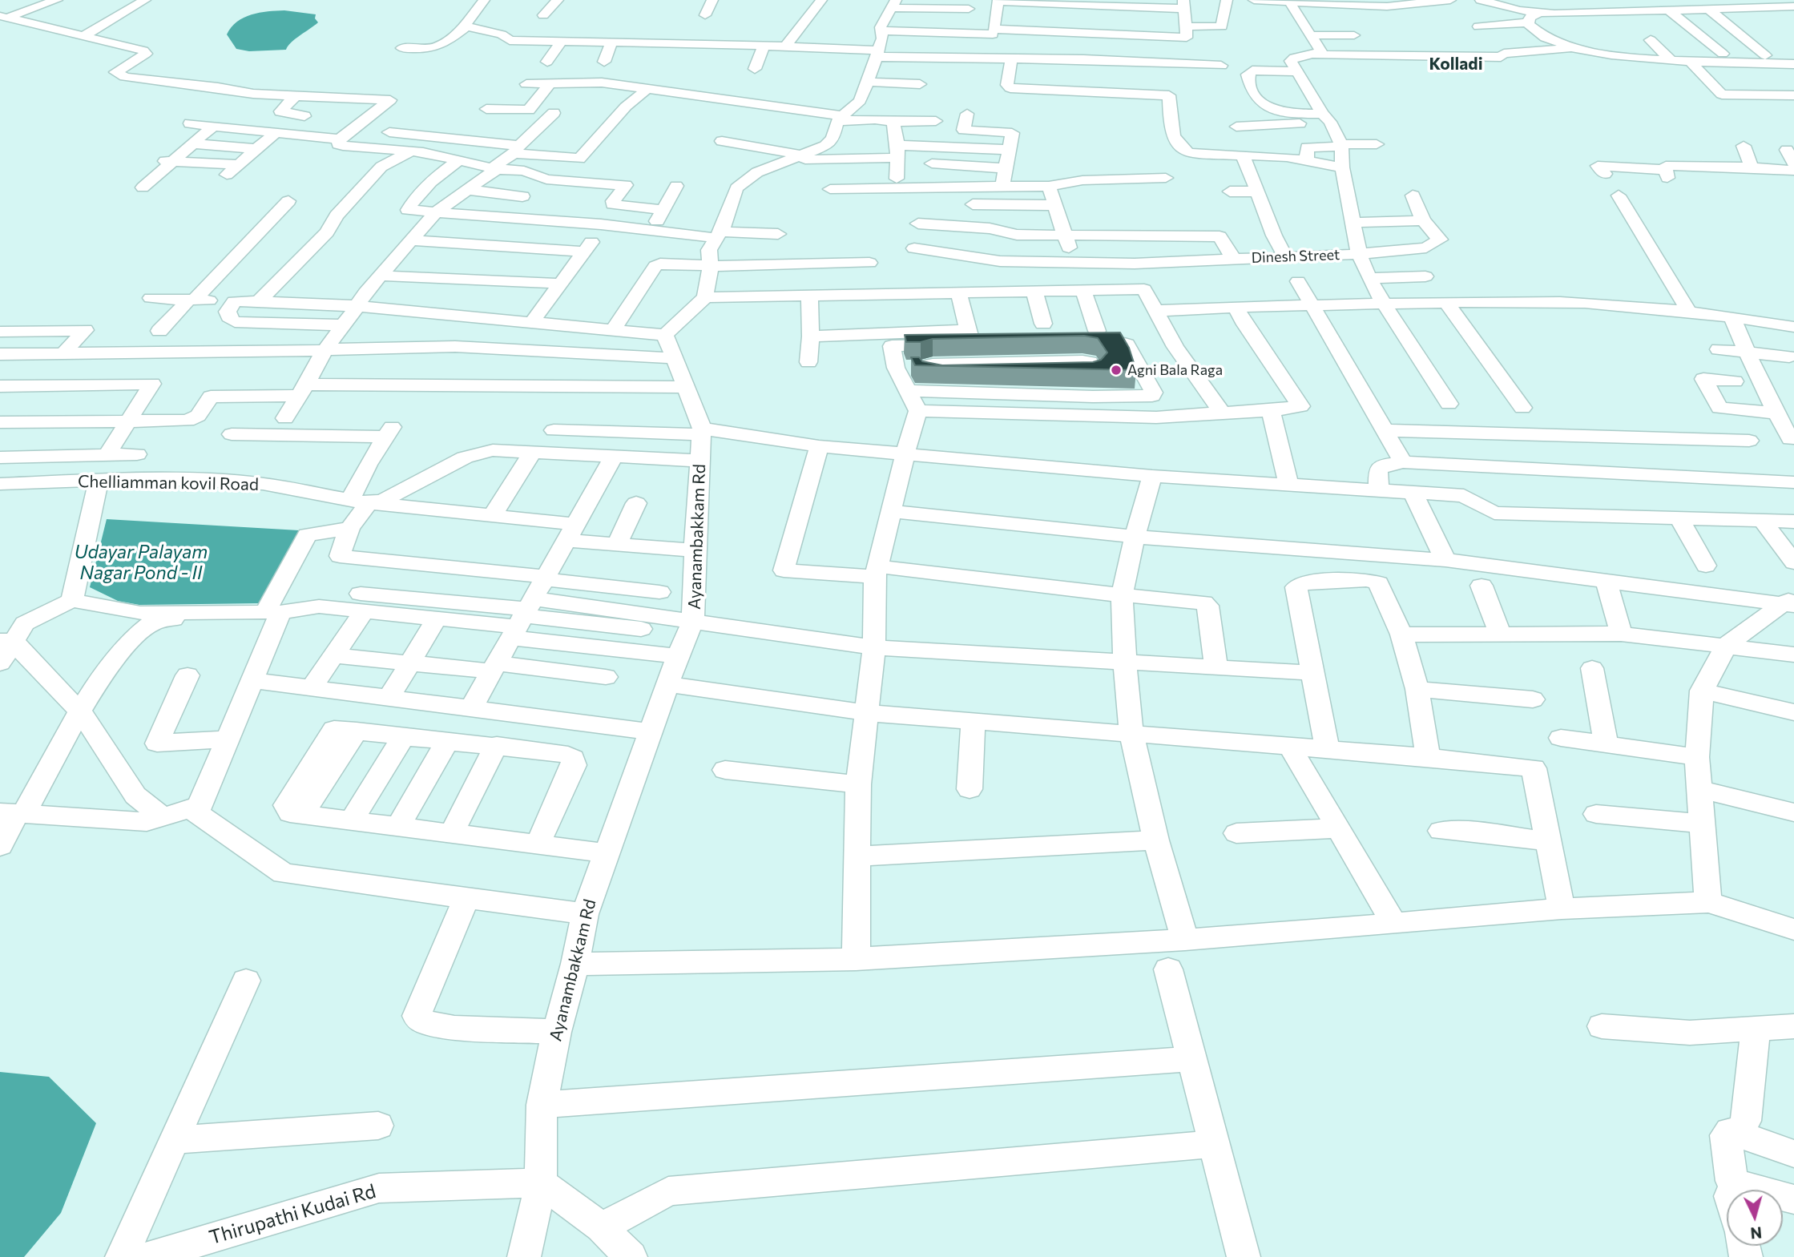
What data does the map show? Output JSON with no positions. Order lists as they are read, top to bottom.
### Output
{
  "streets": {
    "street": [
      "Dinesh Street",
      "Chelliamman kovil Road",
      "Ayanambakkam Rd",
      "Thirupathi Kudai Rd"
    ]
  },
  "crossings": [
    ["Ayanambakkam Rd", "Thirupathi Kudai Rd"]
  ],
  "districts": ["Kolladi"],
  "water": ["Udayar Palayam Nagar Pond - II"],
  "places": ["Agni Bala Raga"],
  "north": "bottom"
}
